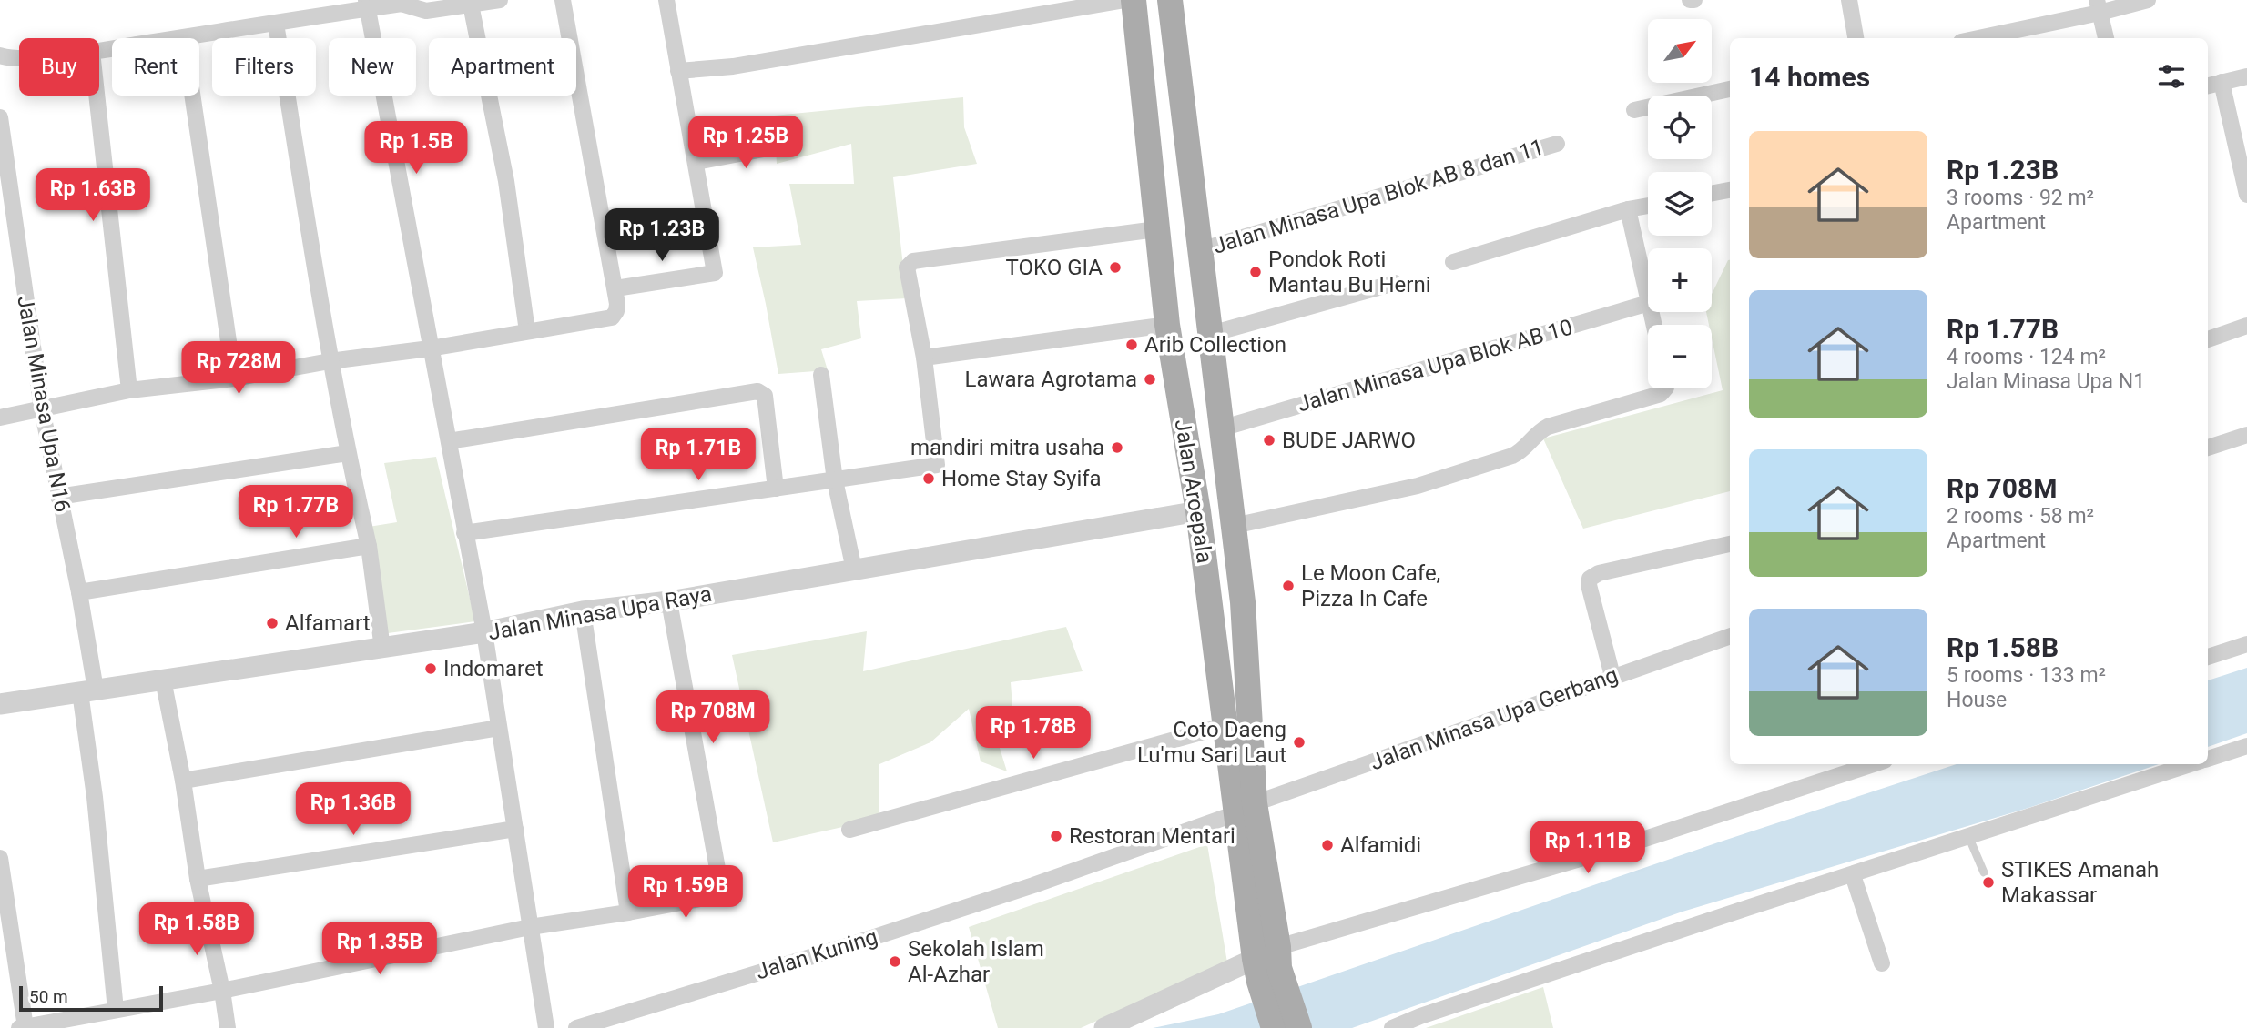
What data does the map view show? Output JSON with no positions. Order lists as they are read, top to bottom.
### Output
{
  "streets": {
    "main road": ["Jalan Aroepala"],
    "street": [
      "Jalan Minasa Upa Blok AB 8 dan 11",
      "Jalan Minasa Upa Blok AB 10",
      "Jalan Minasa Upa N16",
      "Jalan Minasa Upa Raya",
      "Jalan Minasa Upa Gerbang",
      "Jalan Kuning"
    ]
  },
  "crossings": [
    ["Jalan Minasa Upa Blok AB 8 dan 11", "Jalan Aroepala"],
    ["Jalan Minasa Upa Blok AB 10", "Jalan Aroepala"],
    ["Jalan Minasa Upa N16", "Jalan Minasa Upa Raya"],
    ["Jalan Aroepala", "Jalan Minasa Upa Raya"],
    ["Jalan Aroepala", "Jalan Minasa Upa Gerbang"],
    ["Jalan Aroepala", "Jalan Kuning"],
    ["Jalan Minasa Upa Gerbang", "Jalan Kuning"]
  ],
  "places": [
    "TOKO GIA",
    "Pondok Roti Mantau Bu Herni",
    "Arib Collection",
    "Lawara Agrotama",
    "BUDE JARWO",
    "mandiri mitra usaha",
    "Home Stay Syifa",
    "Le Moon Cafe, Pizza In Cafe",
    "Alfamart",
    "Indomaret",
    "Coto Daeng Lu'mu Sari Laut",
    "Restoran Mentari",
    "Alfamidi",
    "STIKES Amanah Makassar",
    "Sekolah Islam Al-Azhar"
  ],
  "scale_bar": "50 m",
  "north": "top right",
  "page": {
    "map_buttons": ["+", "−"],
    "chip": [
      "Buy",
      "Rent",
      "Filters",
      "New",
      "Apartment"
    ],
    "heading": "14 homes",
    "list": [
      {
        "name": "Rp 1.23B",
        "note": "3 rooms · 92 m² · Apartment"
      },
      {
        "name": "Rp 1.77B",
        "note": "4 rooms · 124 m² · Jalan Minasa Upa N1"
      },
      {
        "name": "Rp 708M",
        "note": "2 rooms · 58 m² · Apartment"
      },
      {
        "name": "Rp 1.58B",
        "note": "5 rooms · 133 m² · House"
      }
    ],
    "price": [
      "Rp 1.25B",
      "Rp 1.5B",
      "Rp 1.63B",
      "Rp 1.23B",
      "Rp 728M",
      "Rp 1.71B",
      "Rp 1.77B",
      "Rp 708M",
      "Rp 1.78B",
      "Rp 1.36B",
      "Rp 1.11B",
      "Rp 1.59B",
      "Rp 1.58B",
      "Rp 1.35B"
    ],
    "scale": "50 m"
  }
}
